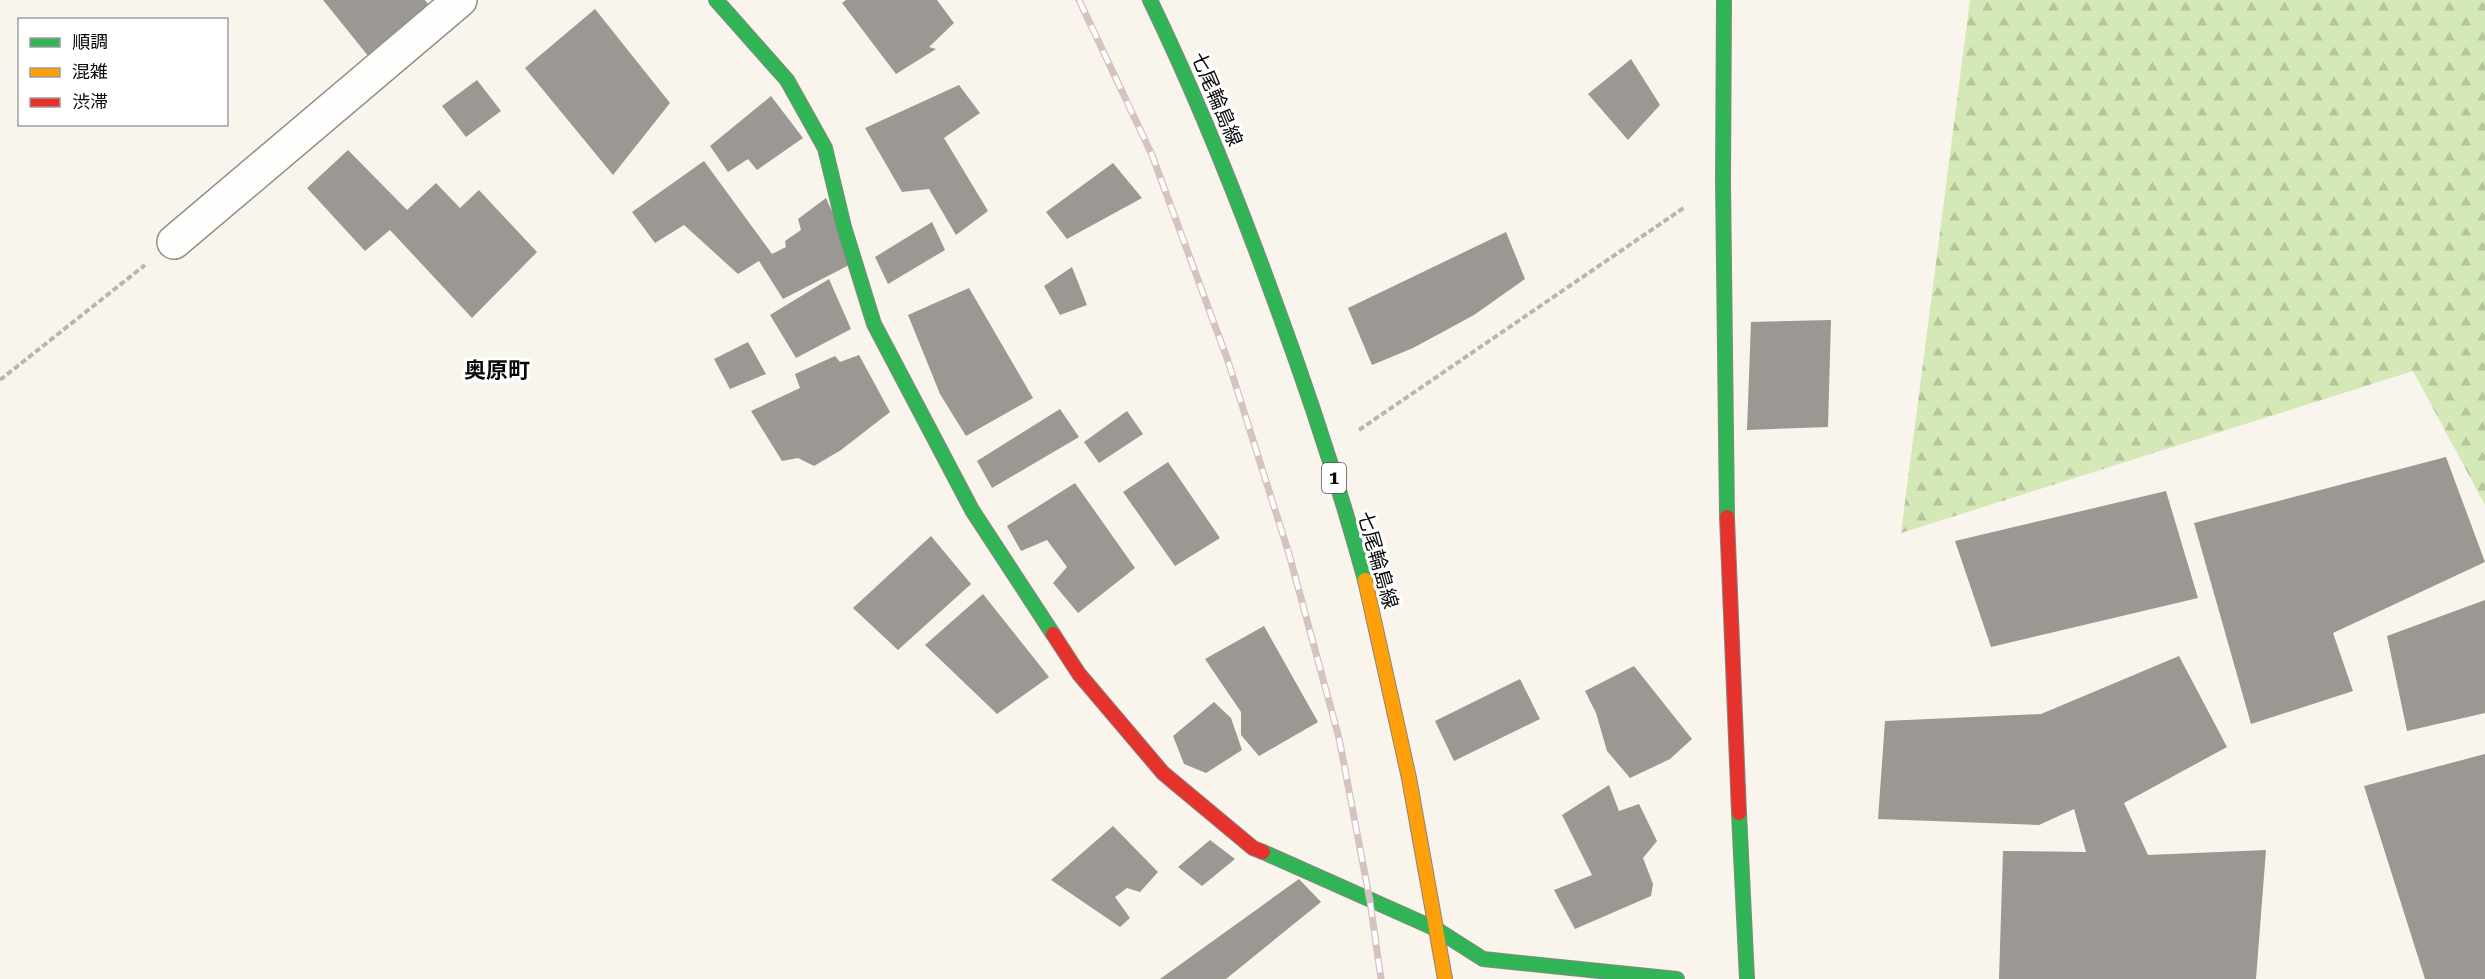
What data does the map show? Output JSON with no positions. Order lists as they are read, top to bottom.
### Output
{
  "streets": {
    "street": ["七尾輪島線", "1"]
  },
  "districts": ["奥原町"],
  "legend": ["順調", "混雑", "渋滞"]
}
